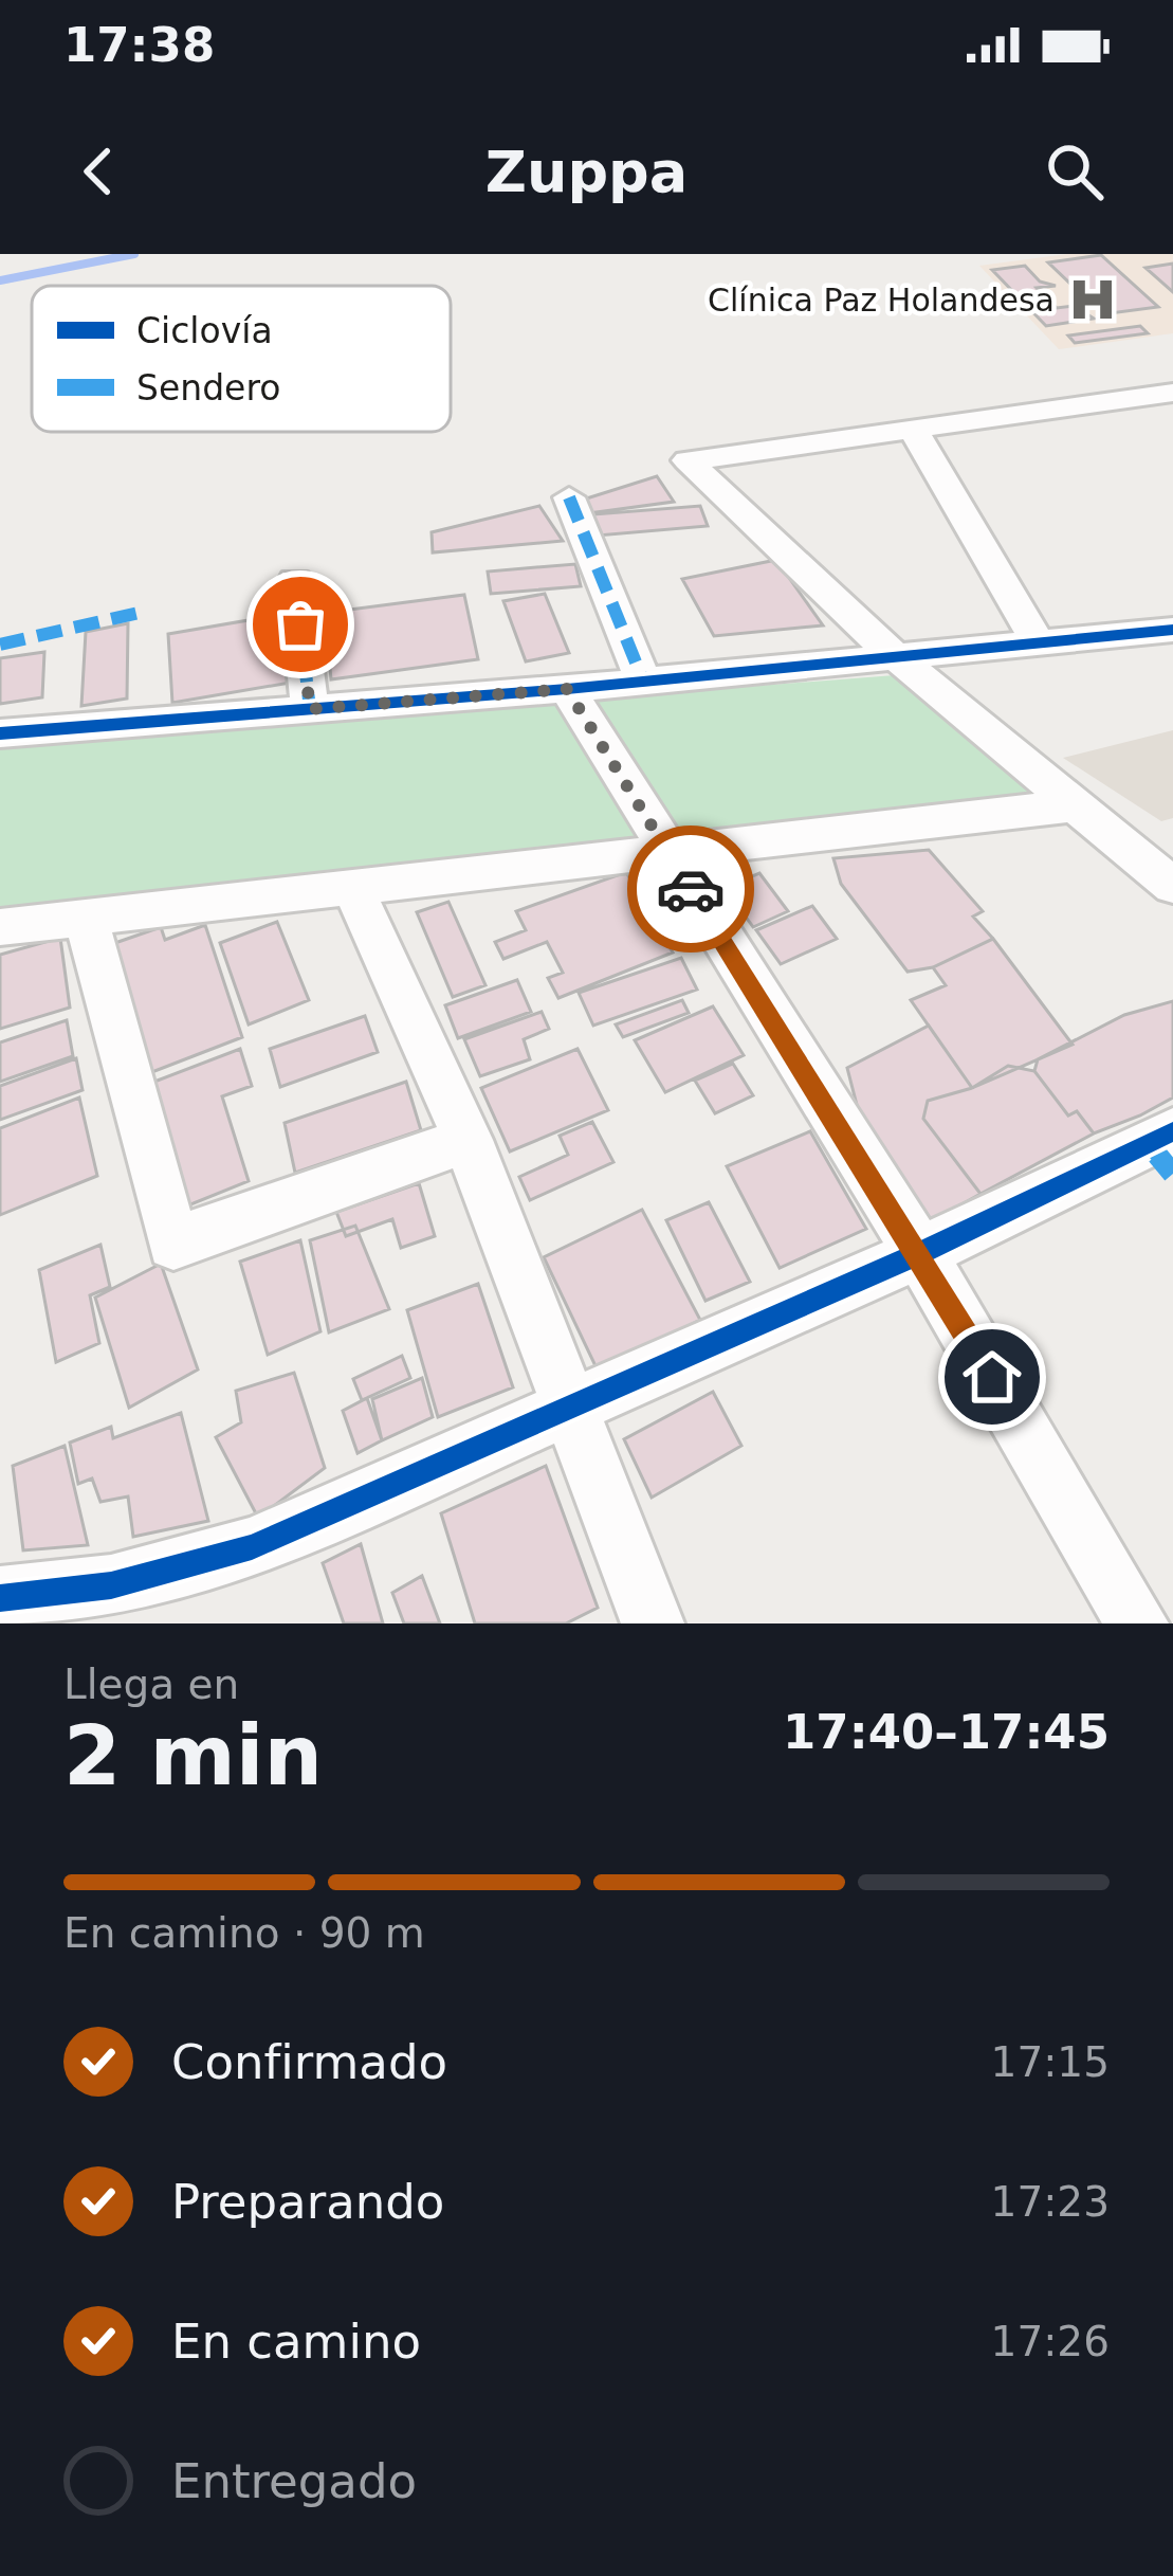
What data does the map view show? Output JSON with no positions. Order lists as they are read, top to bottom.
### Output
{
  "places": {
    "hospital": ["Clínica Paz Holandesa"]
  },
  "legend": ["Ciclovía", "Sendero"],
  "page": {
    "status": "17:38",
    "header": "Zuppa",
    "heading": ["2 min", "Llega en", "17:40–17:45"],
    "bar": "En camino · 90 m",
    "list": [
      ["Confirmado", "17:15"],
      ["Preparando", "17:23"],
      ["En camino", "17:26"],
      "Entregado"
    ]
  }
}
